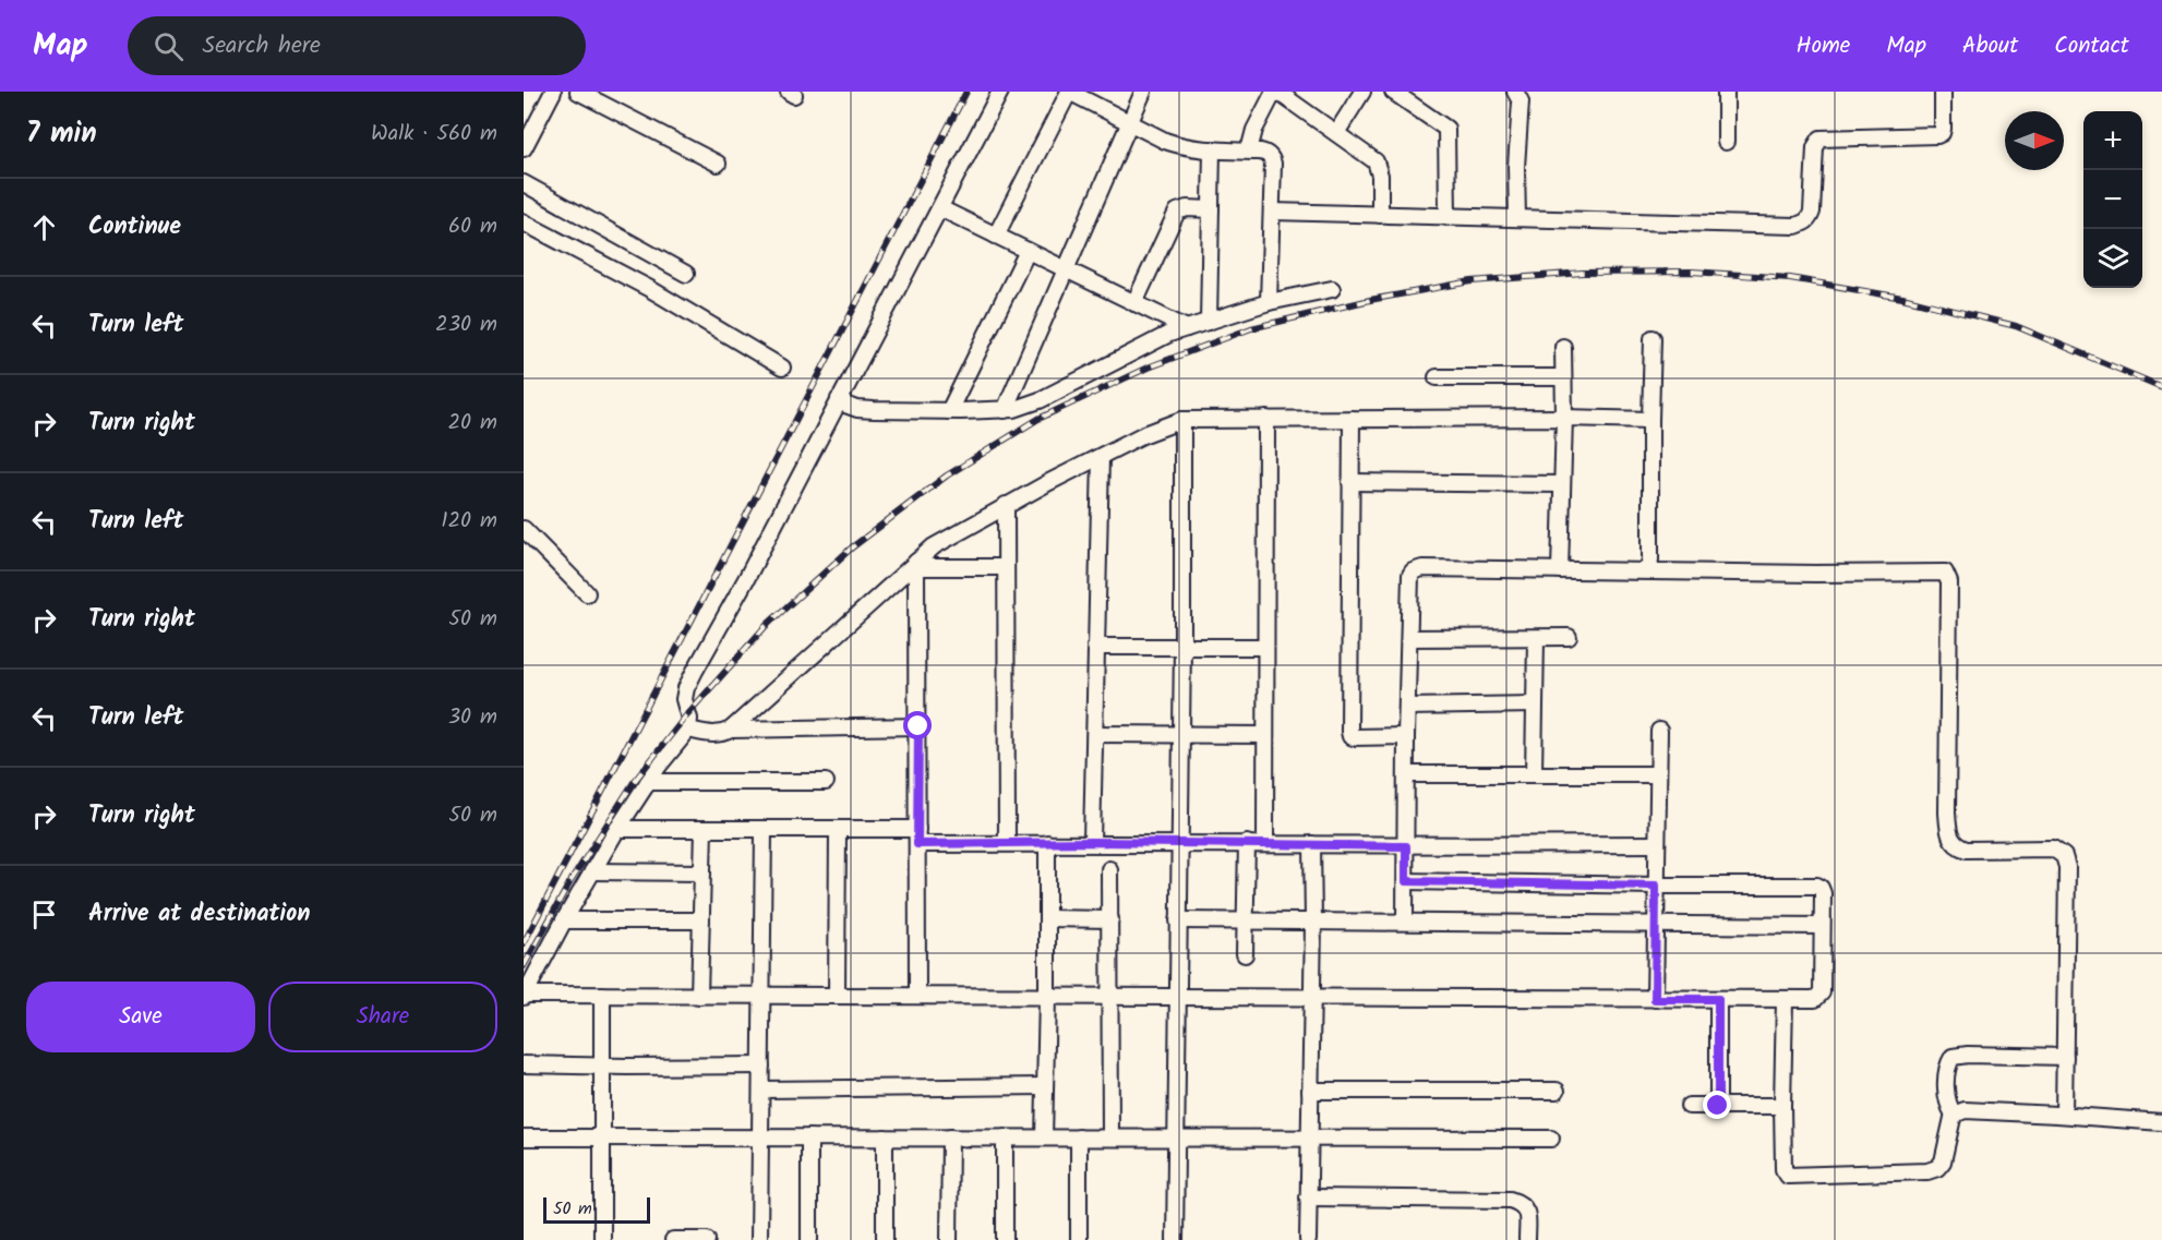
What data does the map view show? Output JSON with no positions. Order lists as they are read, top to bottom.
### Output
{
  "scale_bar": "50 m",
  "north": "right",
  "page": {
    "header": "Map",
    "search": "Search here",
    "nav": [
      "Home",
      "Map",
      "About",
      "Contact"
    ],
    "heading": ["7 min", "Walk · 560 m"],
    "map_buttons": ["+", "−"],
    "list": [
      ["Continue", "60 m"],
      ["Turn left", "230 m"],
      ["Turn right", "20 m"],
      ["Turn left", "120 m"],
      ["Turn right", "50 m"],
      ["Turn left", "30 m"],
      ["Turn right", "50 m"],
      "Arrive at destination"
    ],
    "buttons": ["Save", "Share"],
    "scale": "50 m"
  }
}
